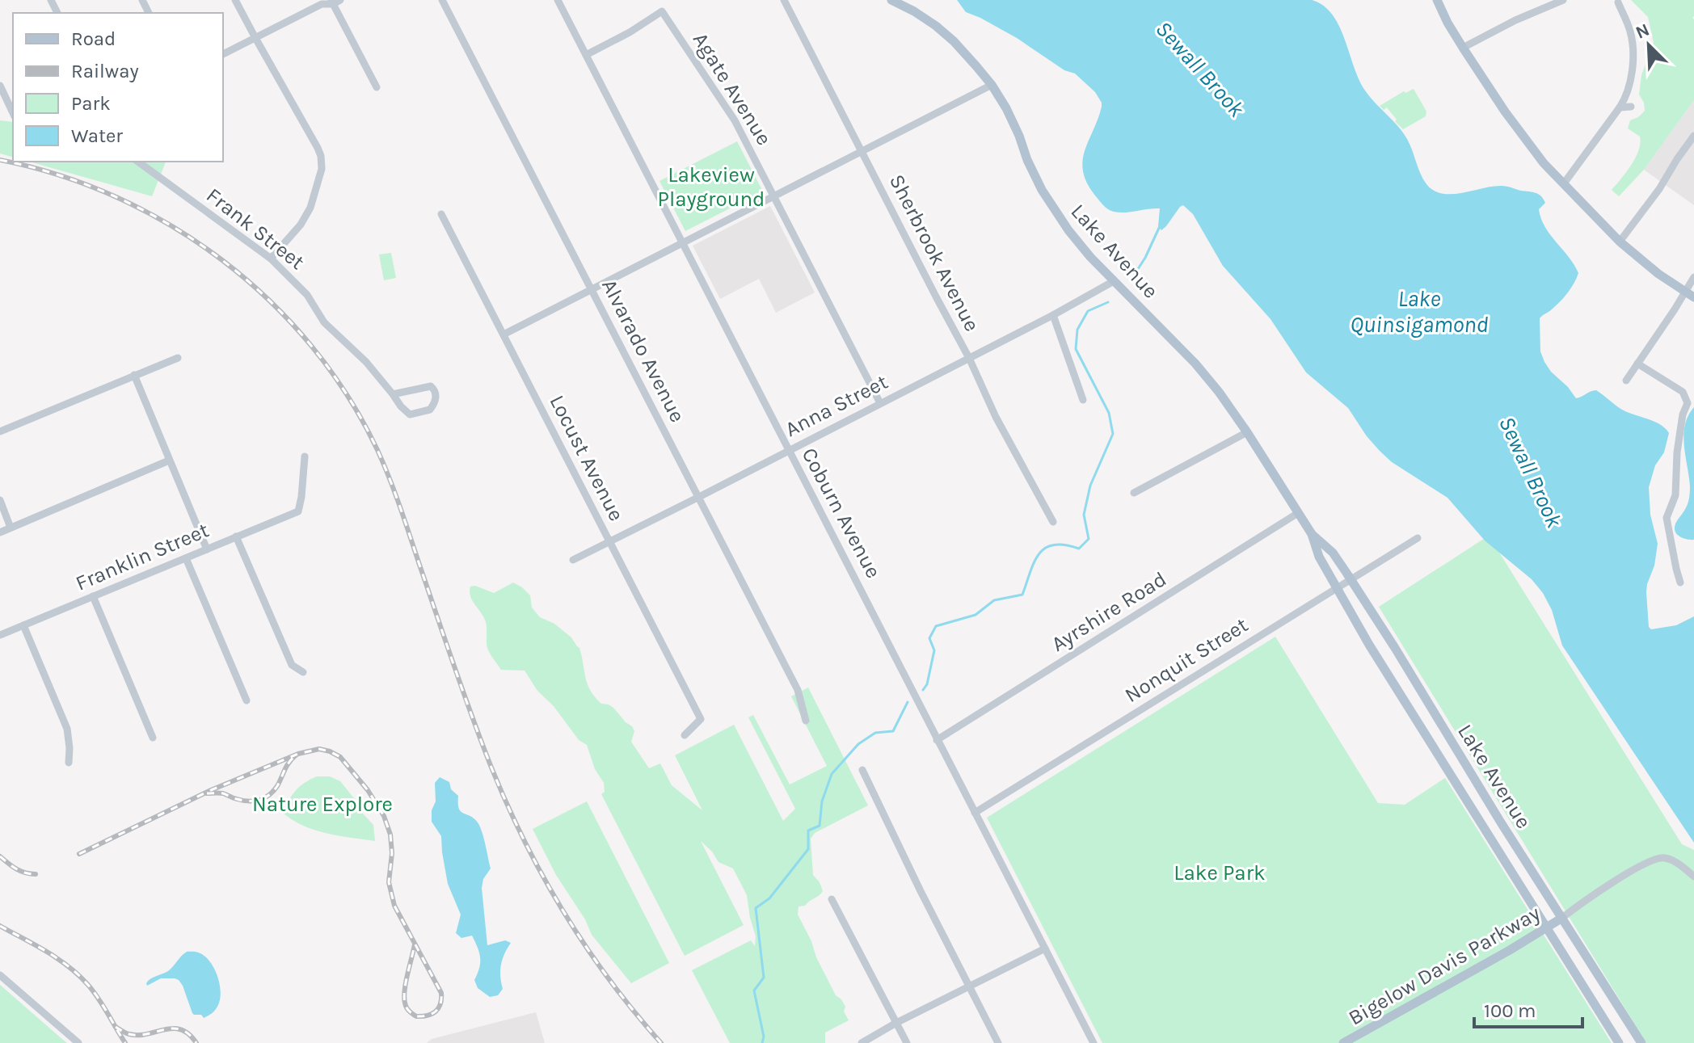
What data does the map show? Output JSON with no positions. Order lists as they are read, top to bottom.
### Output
{
  "streets": {
    "main road": ["Lake Avenue", "Bigelow Davis Parkway"],
    "street": [
      "Agate Avenue",
      "Frank Street",
      "Sherbrook Avenue",
      "Alvarado Avenue",
      "Anna Street",
      "Locust Avenue",
      "Coburn Avenue",
      "Franklin Street",
      "Ayrshire Road",
      "Nonquit Street"
    ]
  },
  "crossings": [
    ["Agate Avenue", "Anna Street"],
    ["Agate Avenue", "Coburn Avenue"],
    ["Lake Avenue", "Anna Street"],
    ["Lake Avenue", "Ayrshire Road"],
    ["Lake Avenue", "Nonquit Street"],
    ["Lake Avenue", "Bigelow Davis Parkway"],
    ["Sherbrook Avenue", "Anna Street"],
    ["Alvarado Avenue", "Anna Street"],
    ["Anna Street", "Locust Avenue"],
    ["Anna Street", "Coburn Avenue"],
    ["Coburn Avenue", "Ayrshire Road"],
    ["Coburn Avenue", "Nonquit Street"]
  ],
  "water": ["Sewall Brook", "Lake Quinsigamond"],
  "parks": ["Lakeview Playground", "Nature Explore", "Lake Park"],
  "legend": [
    "Road",
    "Railway",
    "Park",
    "Water"
  ],
  "scale_bar": "100 m",
  "north": "top left"
}
